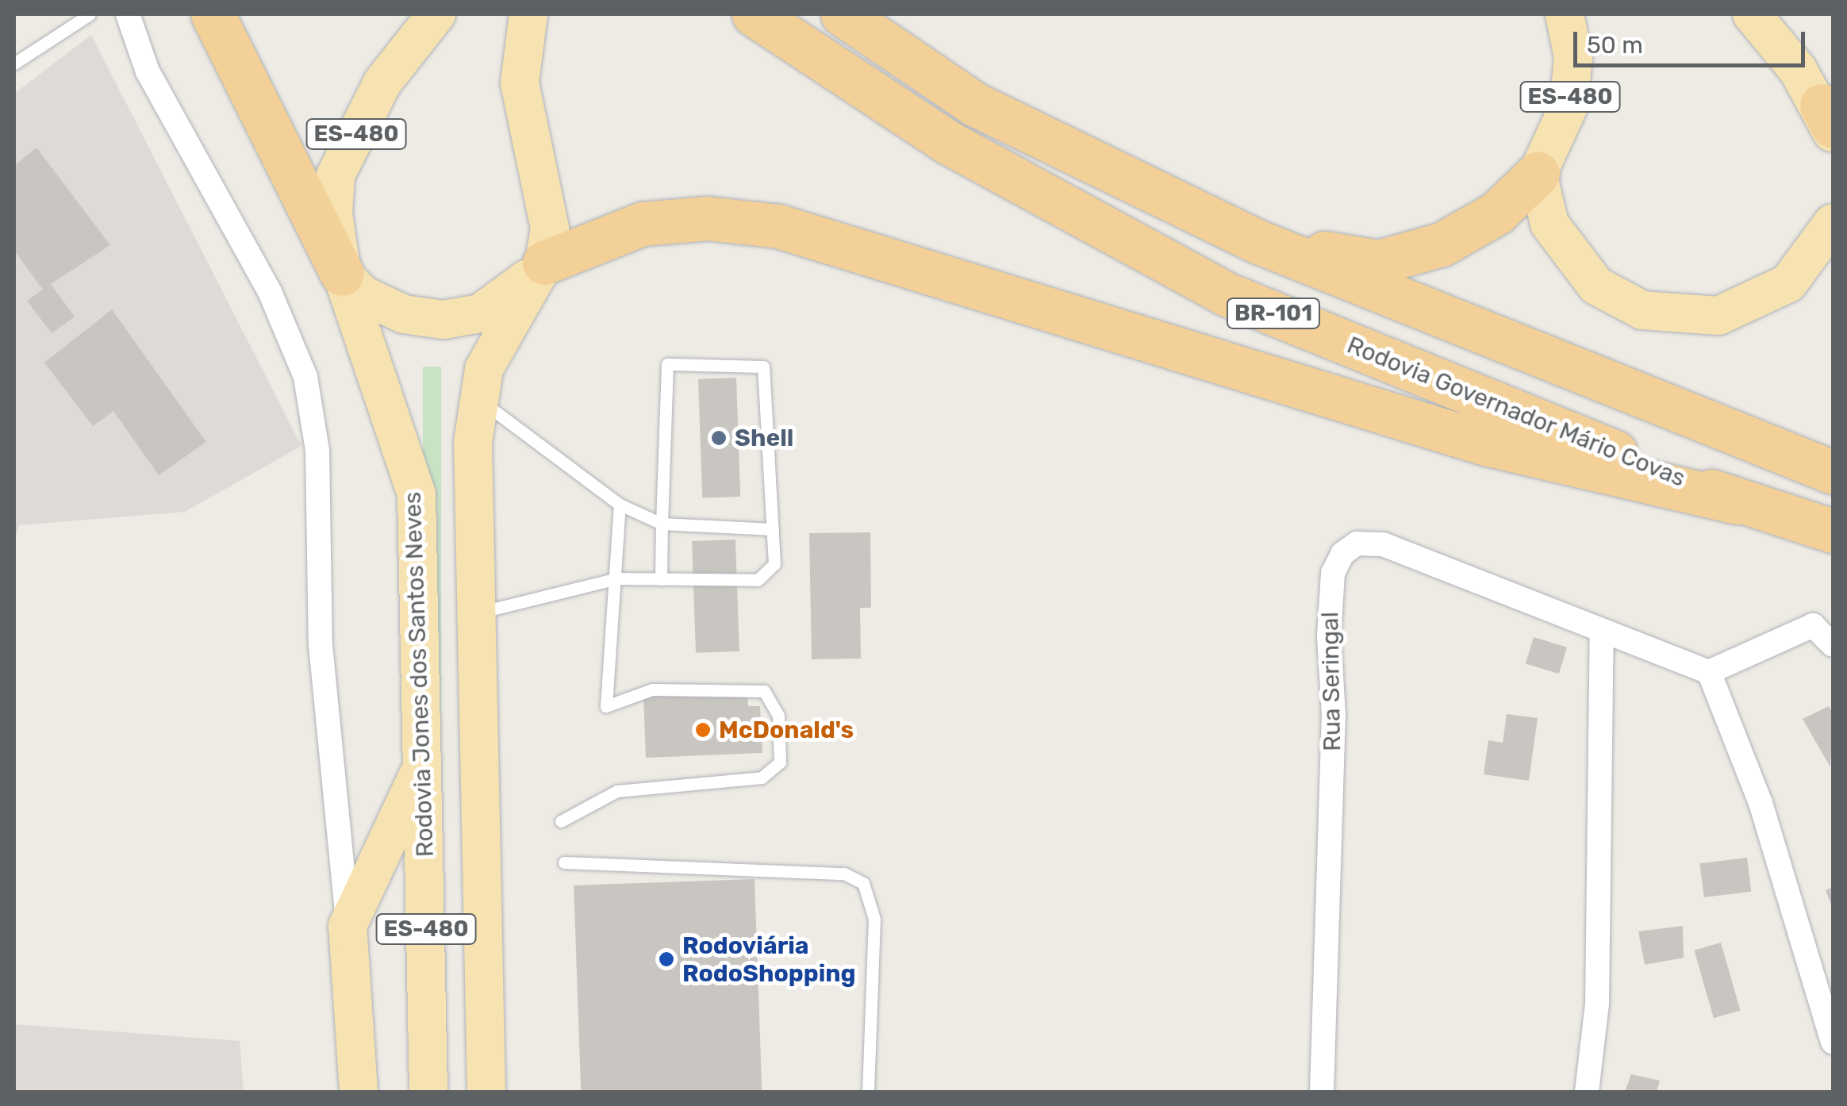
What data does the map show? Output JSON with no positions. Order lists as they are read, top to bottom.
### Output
{
  "streets": {
    "highway": ["BR-101", "Rodovia Governador Mário Covas"],
    "main road": ["ES-480", "Rodovia Jones dos Santos Neves"],
    "street": ["Rua Seringal"]
  },
  "places": ["Shell", "McDonald's", "Rodoviária RodoShopping"],
  "scale_bar": "50 m"
}
